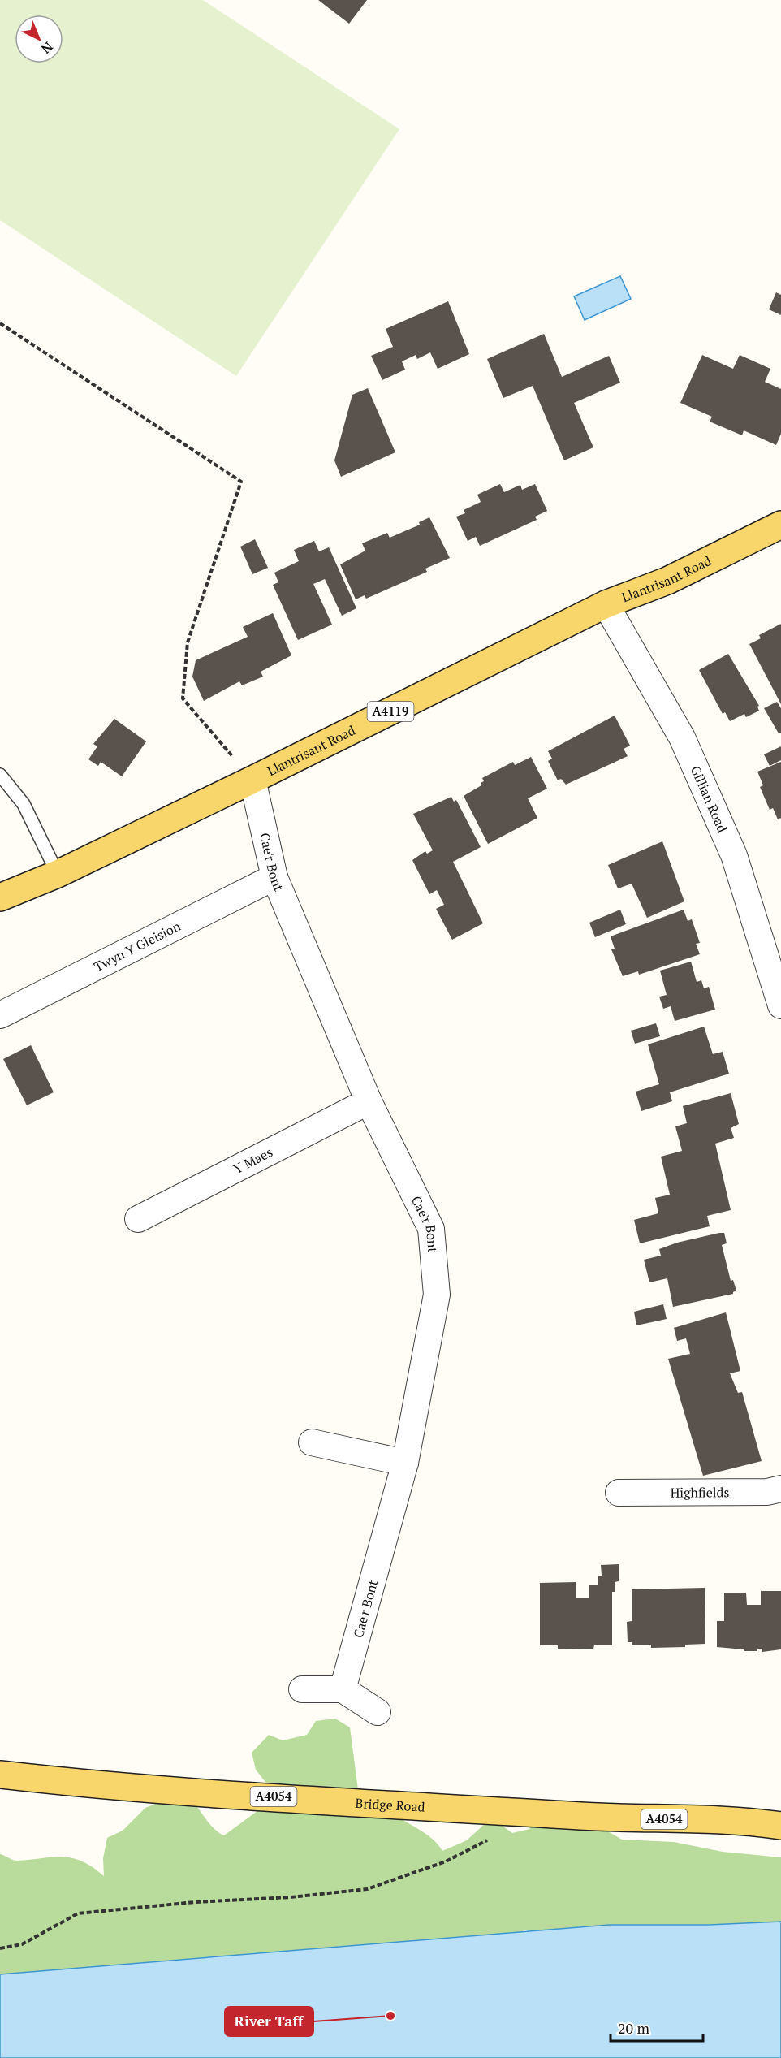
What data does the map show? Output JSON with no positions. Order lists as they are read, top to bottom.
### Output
{
  "streets": {
    "main road": [
      "Llantrisant Road",
      "A4119",
      "A4054",
      "Bridge Road"
    ],
    "street": [
      "Gillian Road",
      "Cae'r Bont",
      "Twyn Y Gleision",
      "Y Maes",
      "Highfields"
    ]
  },
  "crossings": [
    ["Llantrisant Road", "Gillian Road"],
    ["Llantrisant Road", "Cae'r Bont"],
    ["Cae'r Bont", "Twyn Y Gleision"],
    ["Cae'r Bont", "Y Maes"]
  ],
  "places": ["River Taff"],
  "scale_bar": "20 m",
  "north": "bottom right"
}
